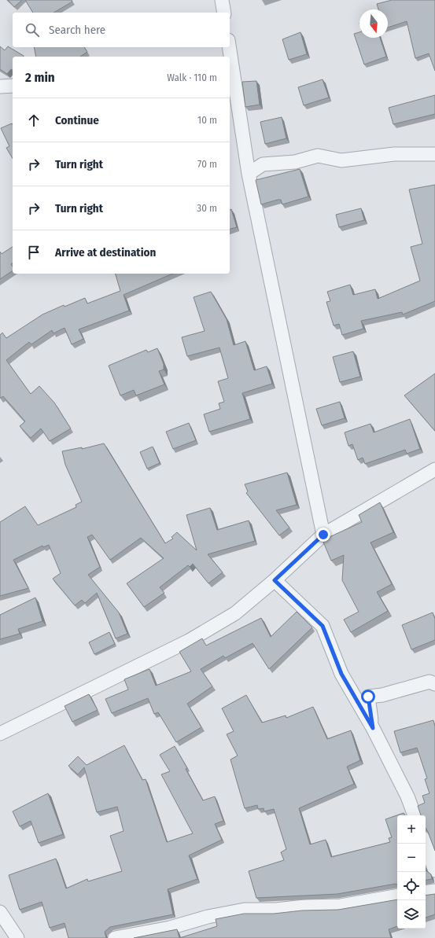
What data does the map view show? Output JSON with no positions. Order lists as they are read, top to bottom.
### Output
{
  "north": "bottom",
  "page": {
    "search": "Search here",
    "heading": ["2 min", "Walk · 110 m"],
    "list": [
      ["Continue", "10 m"],
      ["Turn right", "70 m"],
      ["Turn right", "30 m"],
      "Arrive at destination"
    ],
    "map_buttons": ["+", "−"]
  }
}
